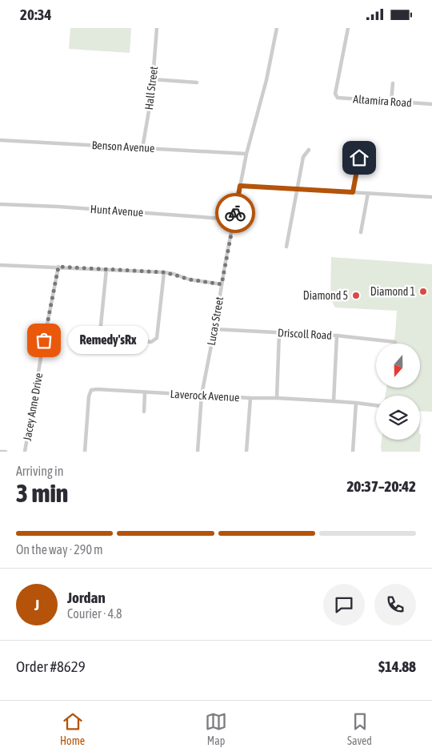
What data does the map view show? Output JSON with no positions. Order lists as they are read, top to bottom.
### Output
{
  "streets": {
    "street": [
      "Hall Street",
      "Altamira Road",
      "Benson Avenue",
      "Hunt Avenue",
      "Lucas Street",
      "Driscoll Road",
      "Laverock Avenue",
      "Jacey Anne Drive"
    ]
  },
  "crossings": [
    ["Hall Street", "Benson Avenue"],
    ["Benson Avenue", "Lucas Street"],
    ["Hunt Avenue", "Lucas Street"],
    ["Lucas Street", "Driscoll Road"],
    ["Lucas Street", "Laverock Avenue"]
  ],
  "places": ["Diamond 1", "Diamond 5", "Remedy'sRx"],
  "north": "bottom",
  "page": {
    "status": "20:34",
    "bubble": "Remedy'sRx",
    "heading": ["3 min", "Arriving in", "20:37–20:42"],
    "panel": [
      "Jordan",
      "Courier · 4.8",
      "Order #8629",
      "$14.88"
    ],
    "bar": "On the way · 290 m",
    "round": "J",
    "tabs": ["Home", "Map", "Saved"]
  }
}
